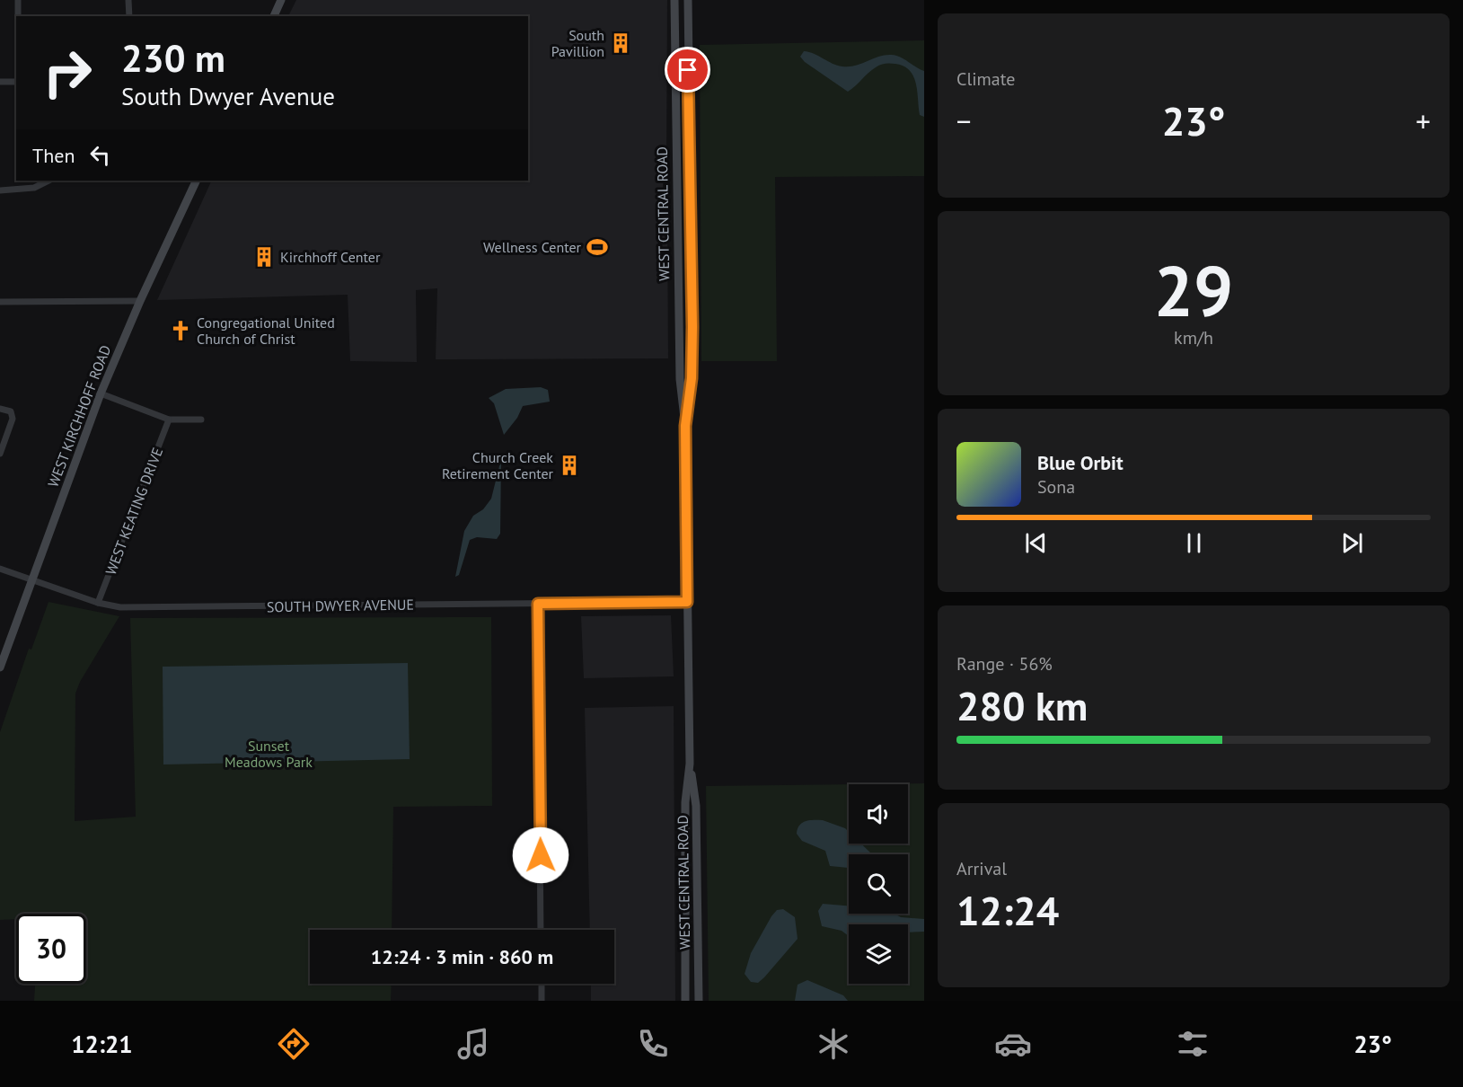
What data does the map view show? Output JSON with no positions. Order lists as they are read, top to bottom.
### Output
{
  "streets": {
    "main road": ["WEST CENTRAL ROAD", "WEST KIRCHHOFF ROAD"],
    "street": ["WEST KEATING DRIVE", "SOUTH DWYER AVENUE"]
  },
  "crossings": [
    ["WEST CENTRAL ROAD", "SOUTH DWYER AVENUE"],
    ["WEST KIRCHHOFF ROAD", "SOUTH DWYER AVENUE"],
    ["WEST KEATING DRIVE", "SOUTH DWYER AVENUE"]
  ],
  "parks": ["Sunset Meadows Park"],
  "places": {
    "building": ["South Pavillion", "Kirchhoff Center", "Church Creek Retirement Center"],
    "sports": ["Wellness Center"],
    "church": ["Congregational United Church of Christ"]
  },
  "page": {
    "tile": [
      "Climate",
      ["29", "km/h"],
      ["Range · 56%", "280 km"],
      ["Arrival", "12:24"]
    ],
    "turn": ["230 m", "South Dwyer Avenue"],
    "heat": ["−", "23°", "+"],
    "then": "Then",
    "song": ["Blue Orbit", "Sona"],
    "limit": "30",
    "trip": "12:24 · 3 min · 860 m",
    "tabs": ["12:21", "23°"]
  }
}
